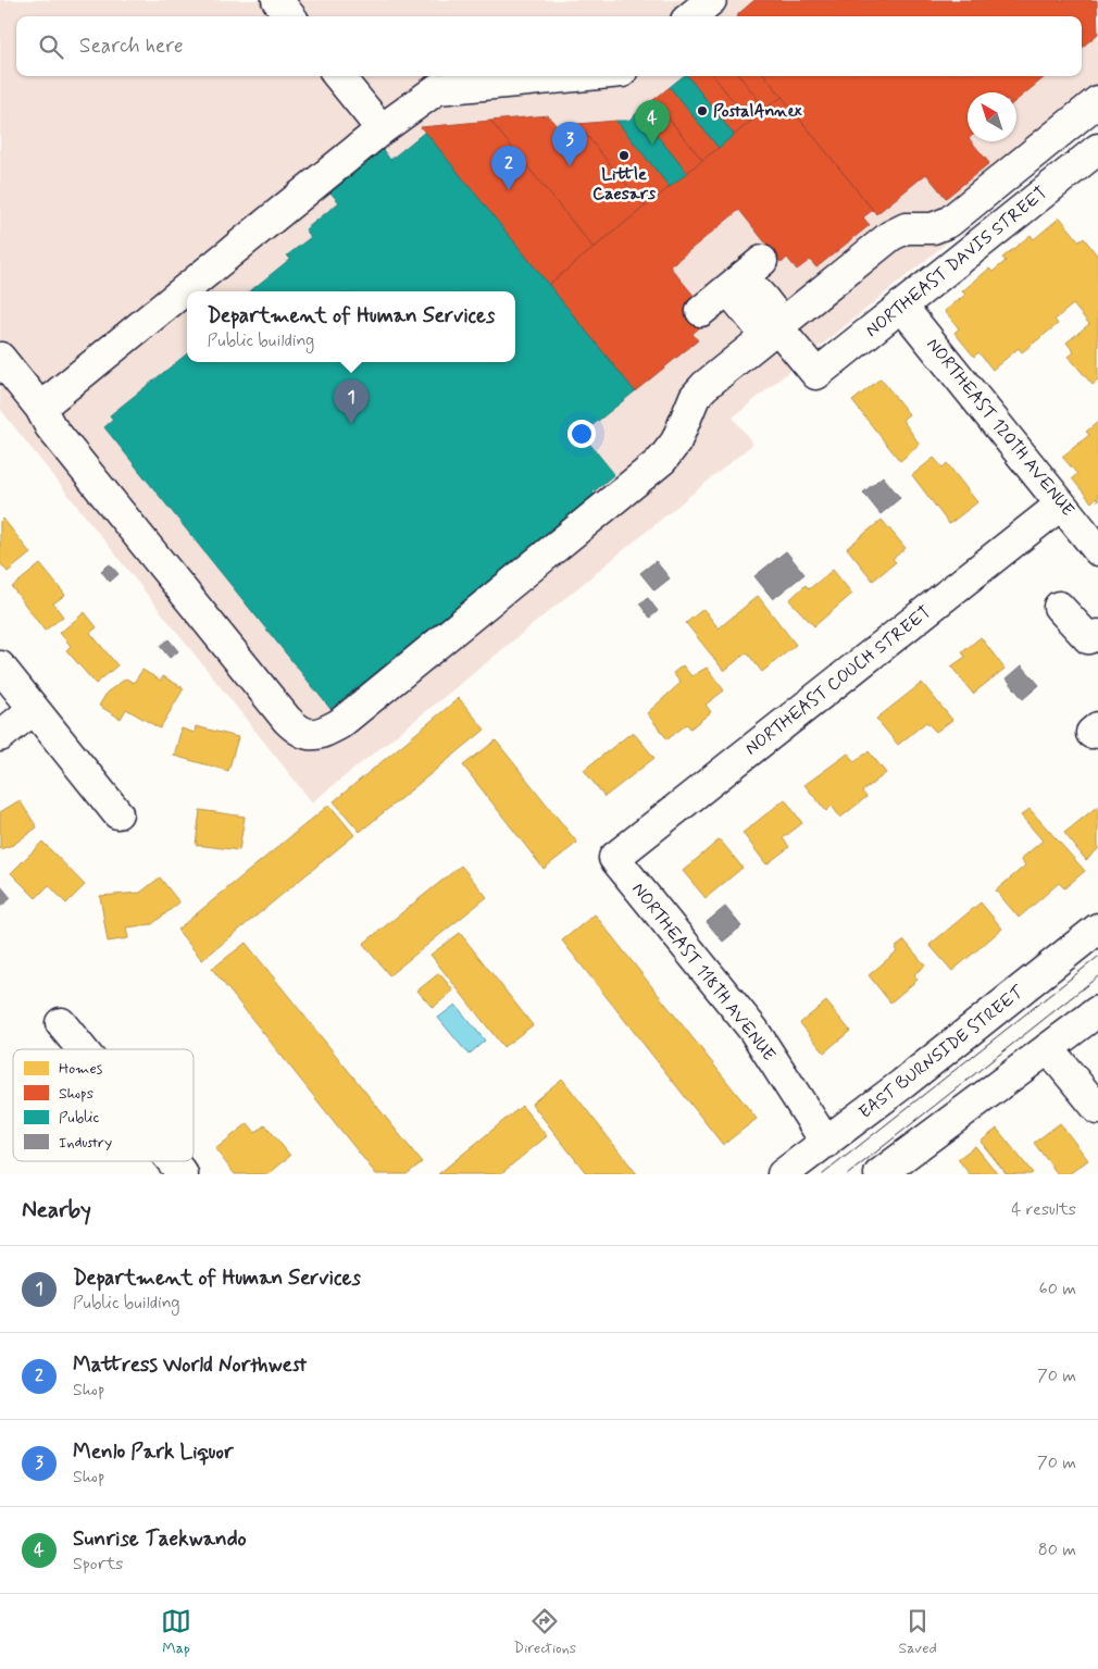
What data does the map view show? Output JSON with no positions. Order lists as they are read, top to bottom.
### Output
{
  "streets": {
    "street": [
      "NORTHEAST DAVIS STREET",
      "NORTHEAST 120TH AVENUE",
      "NORTHEAST COUCH STREET",
      "NORTHEAST 118TH AVENUE",
      "EAST BURNSIDE STREET"
    ]
  },
  "crossings": [
    ["NORTHEAST DAVIS STREET", "NORTHEAST 120TH AVENUE"],
    ["NORTHEAST 120TH AVENUE", "NORTHEAST COUCH STREET"],
    ["NORTHEAST COUCH STREET", "NORTHEAST 118TH AVENUE"],
    ["NORTHEAST 118TH AVENUE", "EAST BURNSIDE STREET"]
  ],
  "places": ["PostalAnnex", "Little Caesars"],
  "legend": [
    "Homes",
    "Shops",
    "Public",
    "Industry"
  ],
  "north": "top left",
  "page": {
    "search": "Search here",
    "pins": [
      "4",
      "3",
      "2",
      "1"
    ],
    "popup": ["Department of Human Services", "Public building"],
    "heading": ["Nearby", "4 results"],
    "list": [
      {
        "mark": "1",
        "name": "Department of Human Services",
        "note": "Public building",
        "value": "60 m"
      },
      {
        "mark": "2",
        "name": "Mattress World Northwest",
        "note": "Shop",
        "value": "70 m"
      },
      {
        "mark": "3",
        "name": "Menlo Park Liquor",
        "note": "Shop",
        "value": "70 m"
      },
      {
        "mark": "4",
        "name": "Sunrise Taekwando",
        "note": "Sports",
        "value": "80 m"
      }
    ],
    "nav": ["Map", "Directions", "Saved"]
  }
}
